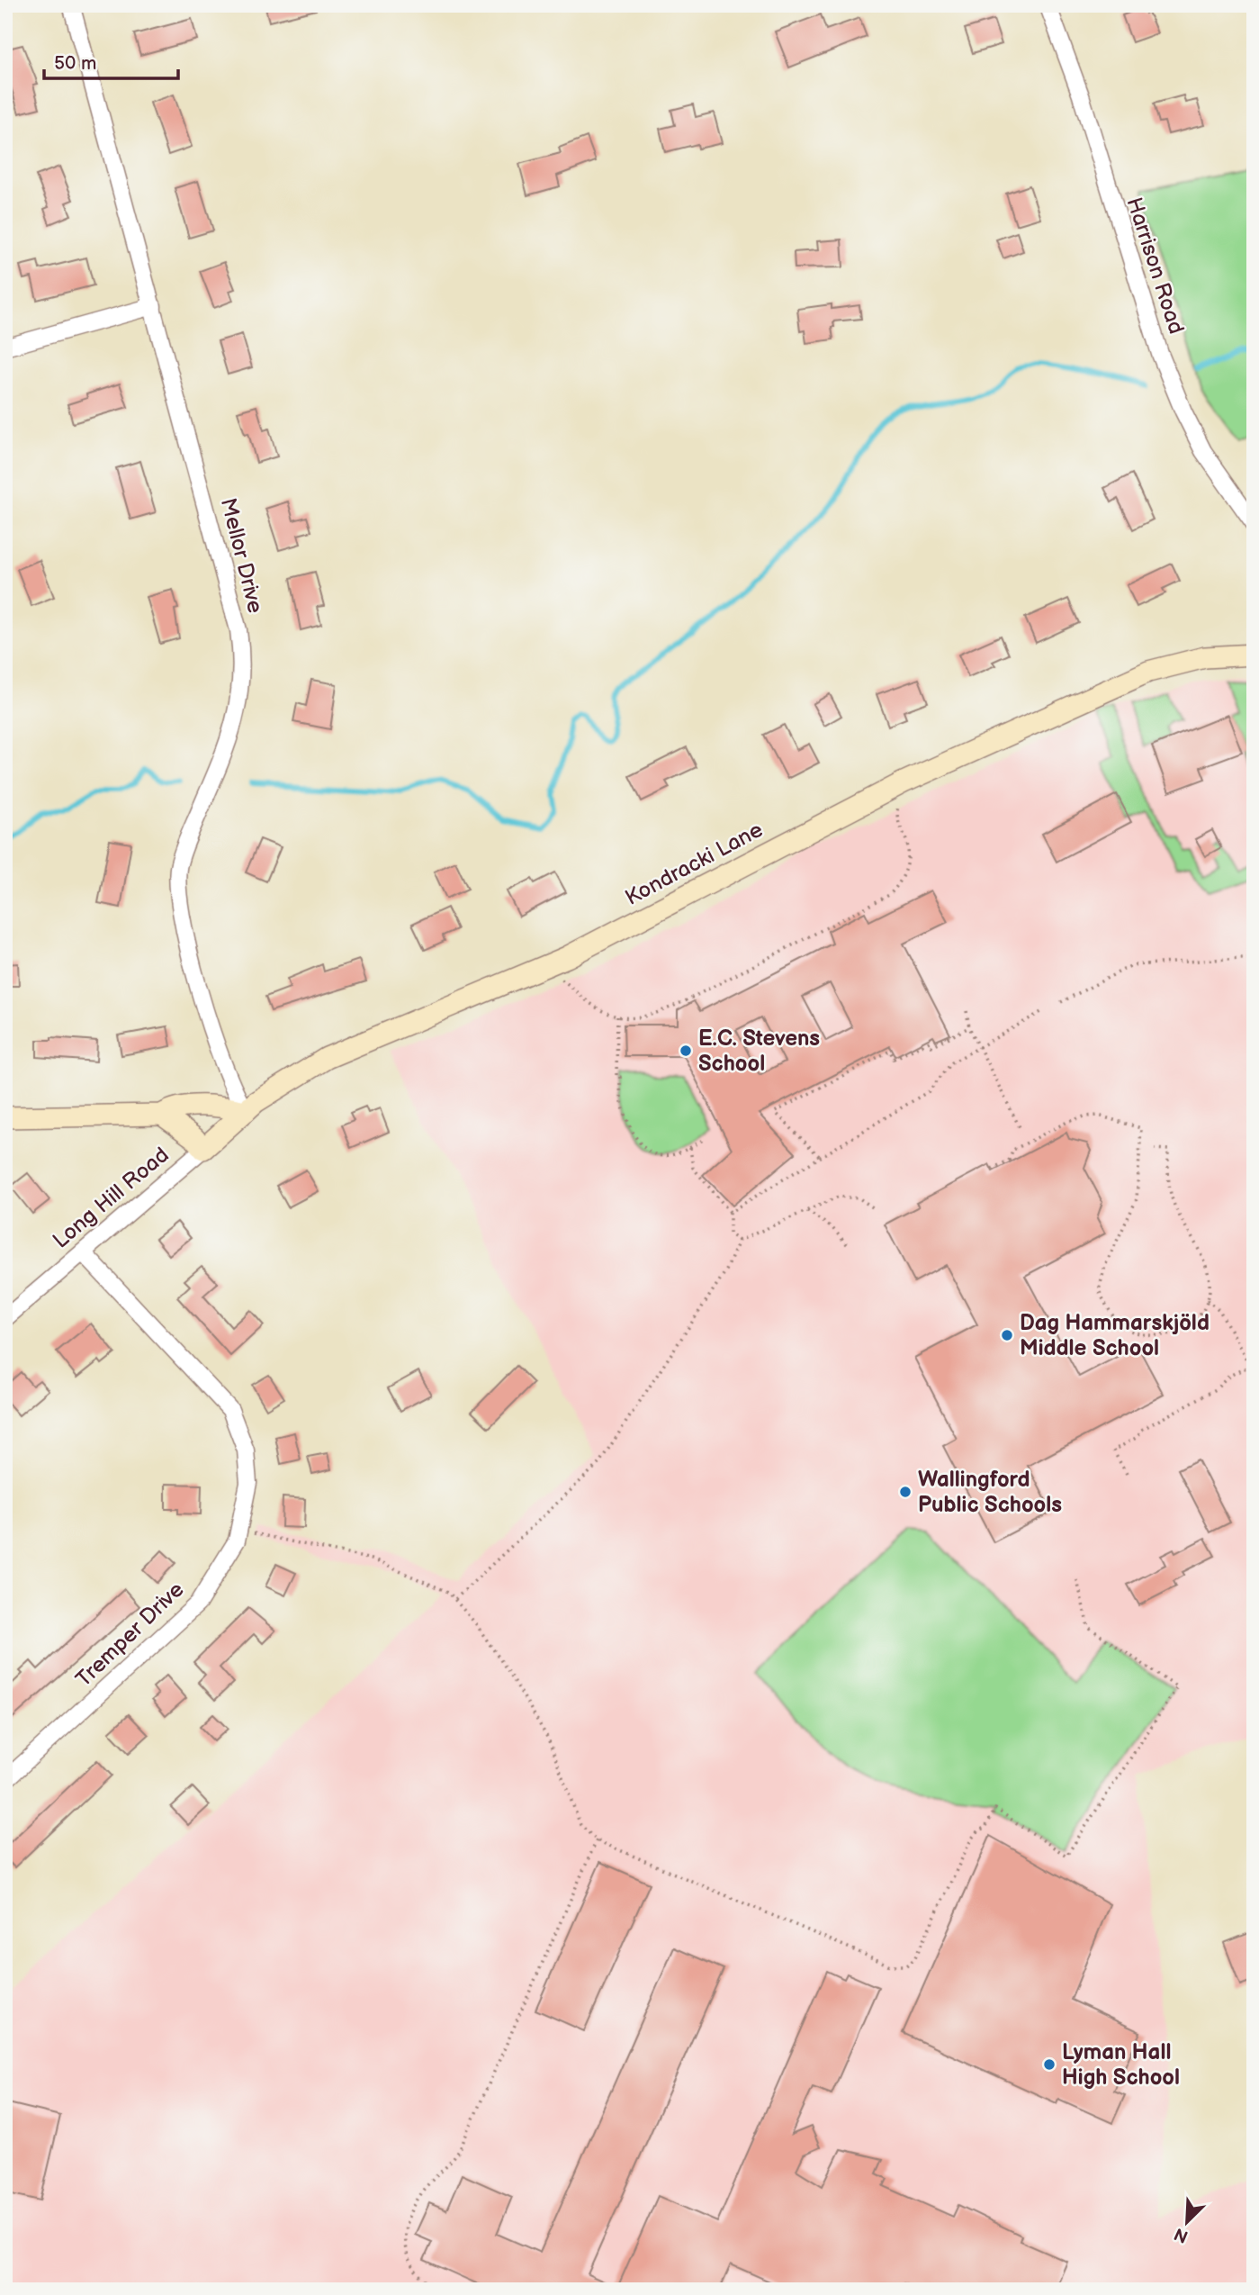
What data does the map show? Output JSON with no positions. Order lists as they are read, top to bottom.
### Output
{
  "streets": {
    "main road": ["Kondracki Lane", "Long Hill Road"],
    "street": ["Harrison Road", "Mellor Drive", "Tremper Drive"]
  },
  "crossings": [
    ["Mellor Drive", "Kondracki Lane"],
    ["Mellor Drive", "Long Hill Road"],
    ["Kondracki Lane", "Long Hill Road"],
    ["Long Hill Road", "Tremper Drive"]
  ],
  "places": [
    "E.C. Stevens School",
    "Dag Hammarskjöld Middle School",
    "Wallingford Public Schools",
    "Lyman Hall High School"
  ],
  "scale_bar": "50 m",
  "north": "bottom left"
}
